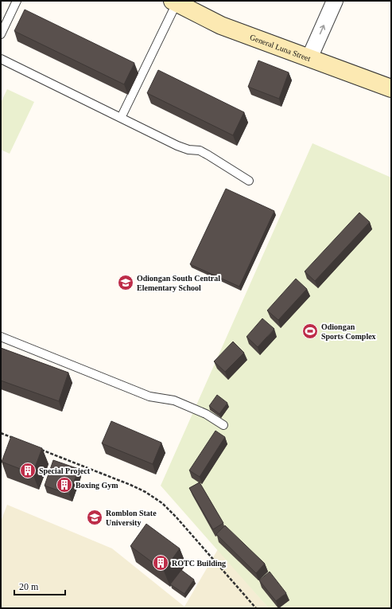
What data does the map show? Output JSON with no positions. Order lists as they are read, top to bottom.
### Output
{
  "streets": {
    "main road": ["General Luna Street"]
  },
  "places": {
    "school or university": ["Odiongan South Central Elementary School", "Romblon State University"],
    "sports": ["Odiongan Sports Complex"],
    "building": ["Special Project", "Boxing Gym", "ROTC Building"]
  },
  "scale_bar": "20 m"
}
